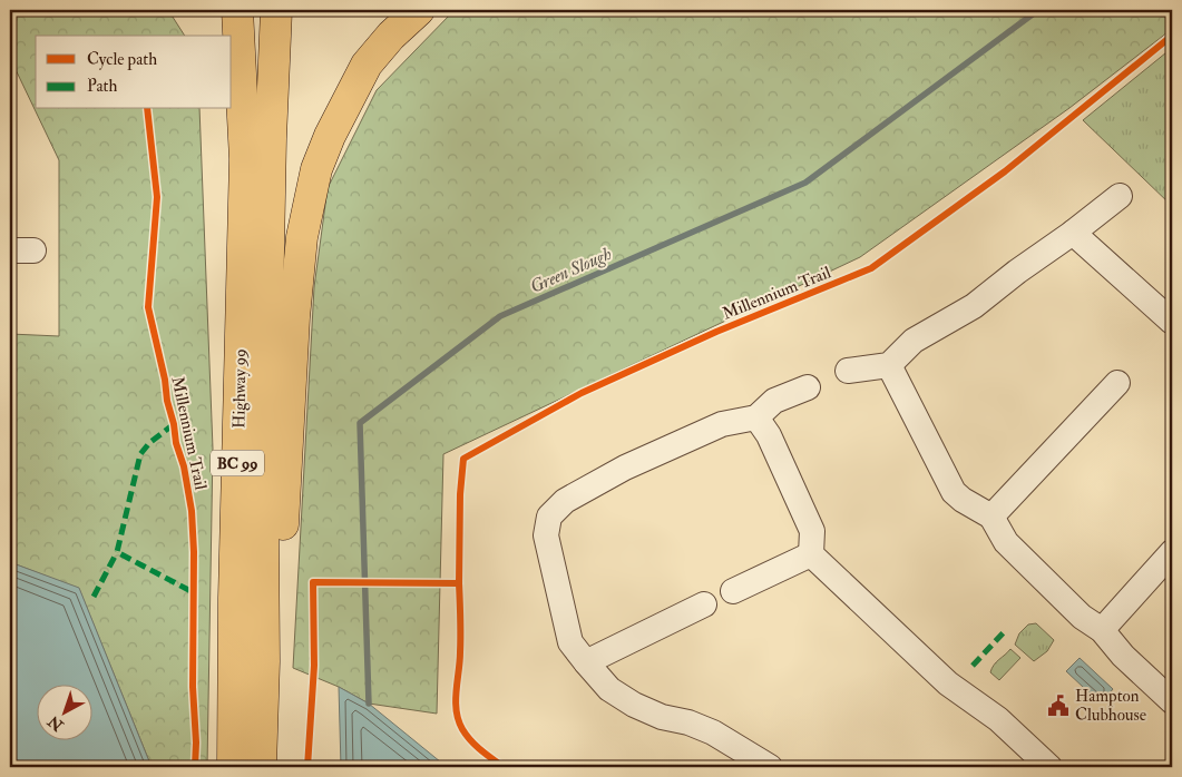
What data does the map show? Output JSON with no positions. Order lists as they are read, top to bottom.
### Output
{
  "streets": {
    "highway": ["Highway 99", "BC 99"],
    "cycle path": ["Millennium Trail"]
  },
  "water": ["Green Slough"],
  "places": {
    "public building": ["Hampton Clubhouse"]
  },
  "legend": ["Cycle path", "Path"],
  "north": "bottom left"
}
